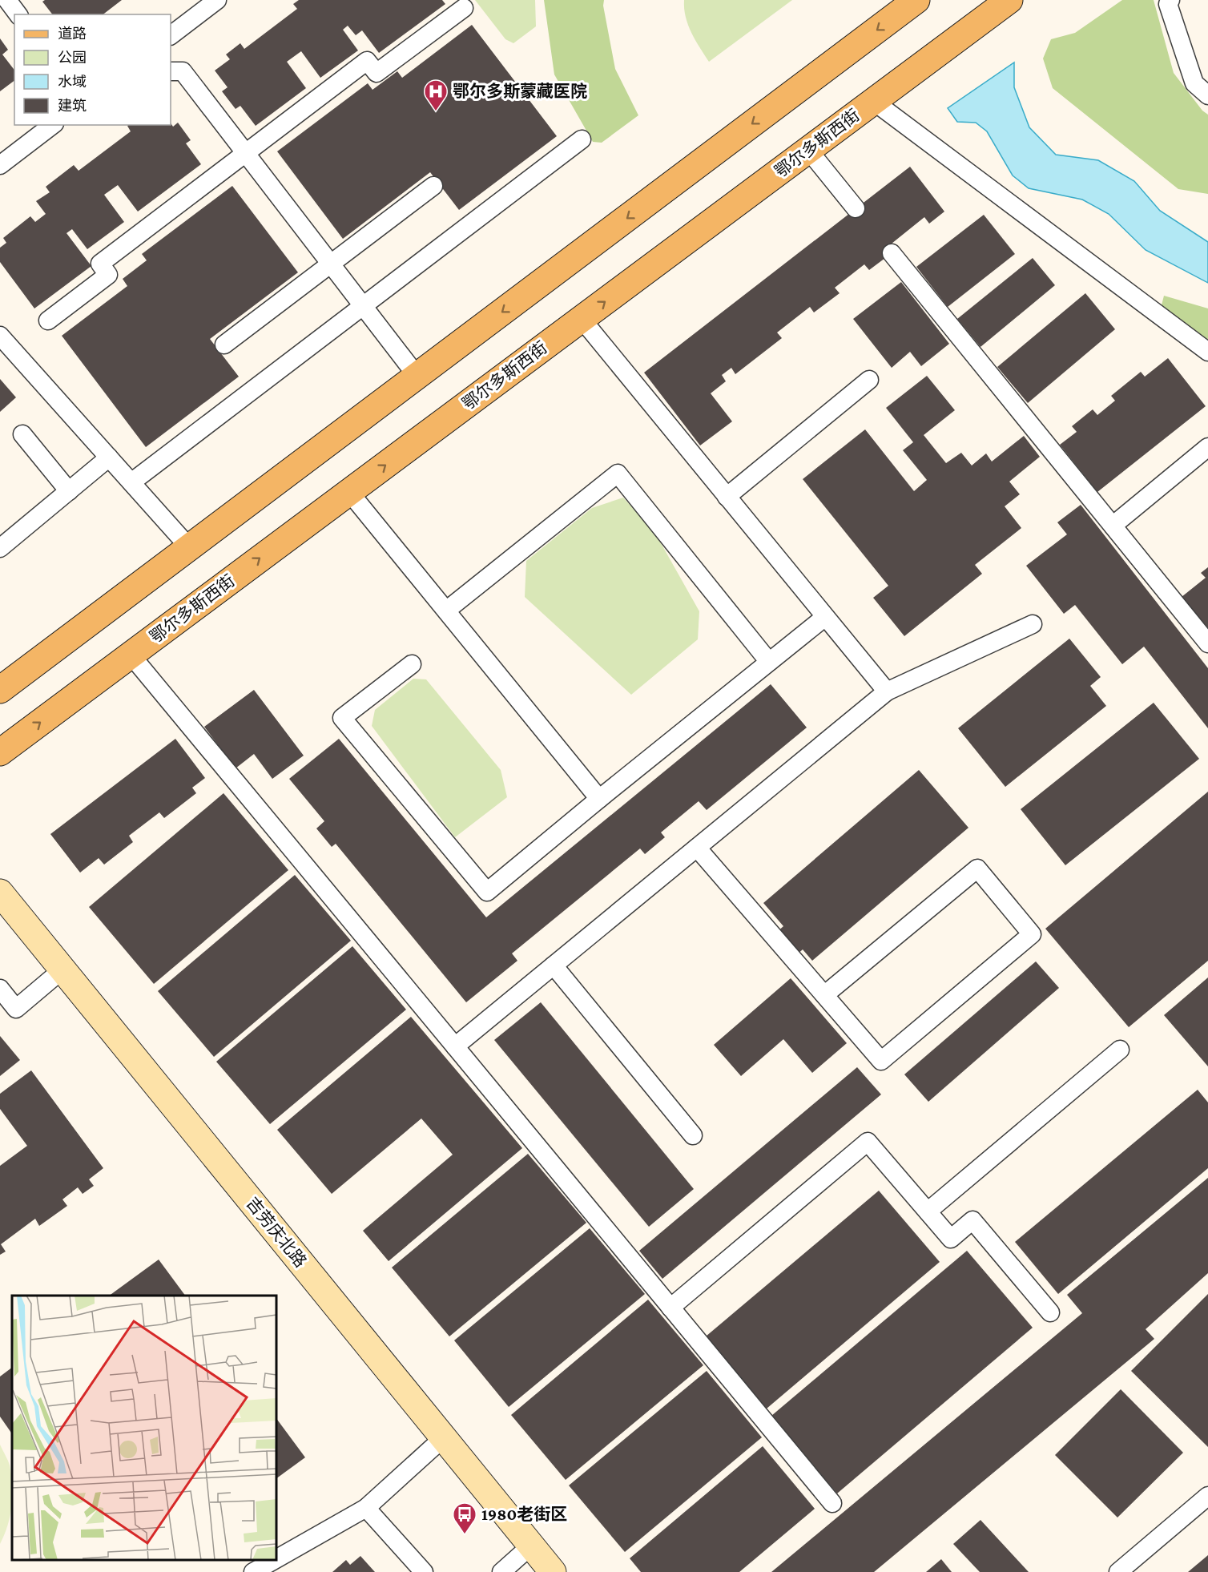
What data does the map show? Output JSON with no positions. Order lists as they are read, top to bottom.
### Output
{
  "streets": {
    "main road": ["鄂尔多斯西街", "吉劳庆北路"]
  },
  "places": {
    "hospital": ["鄂尔多斯蒙藏医院"],
    "bus stop": ["1980老街区"]
  },
  "legend": [
    "道路",
    "公园",
    "水域",
    "建筑"
  ]
}
